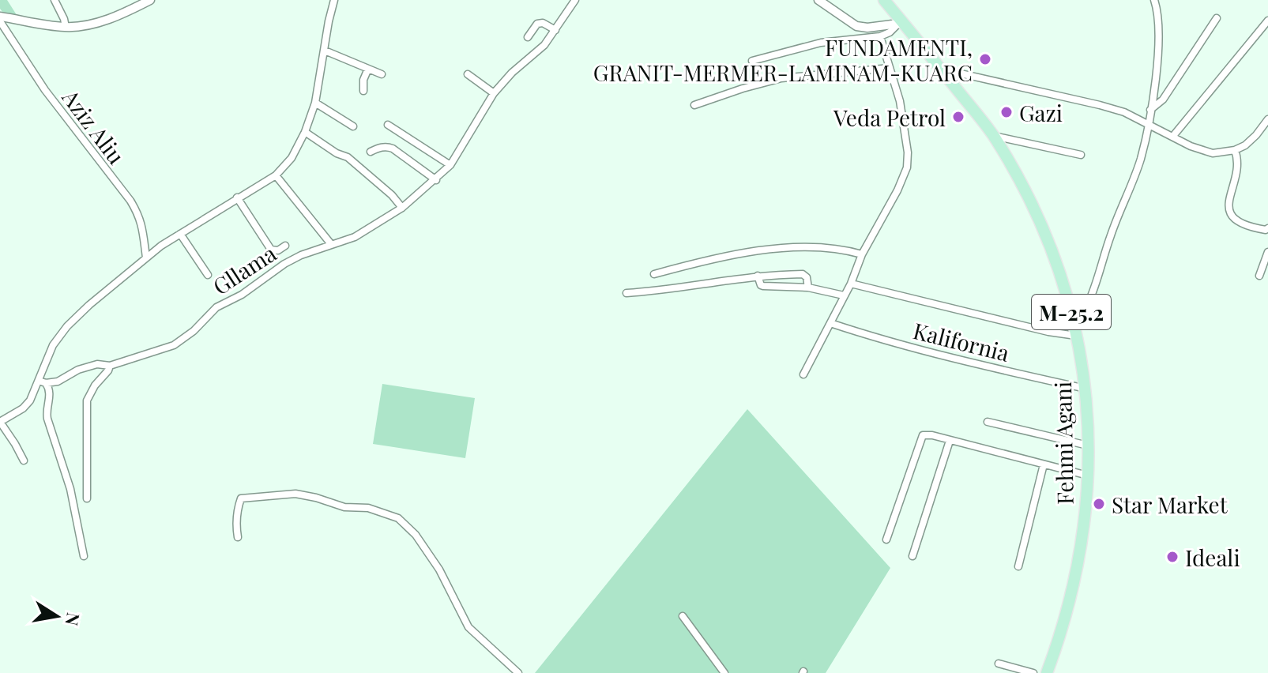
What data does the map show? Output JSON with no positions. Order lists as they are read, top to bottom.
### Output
{
  "streets": {
    "main road": ["M-25.2", "Fehmi Agani"],
    "street": ["Aziz Aliu", "Gllama", "Kalifornia"]
  },
  "crossings": [
    ["Kalifornia", "Fehmi Agani"]
  ],
  "places": [
    "FUNDAMENTI, GRANIT-MERMER-LAMINAM-KUARC",
    "Gazi",
    "Veda Petrol",
    "Star Market",
    "Ideali"
  ],
  "north": "right"
}
